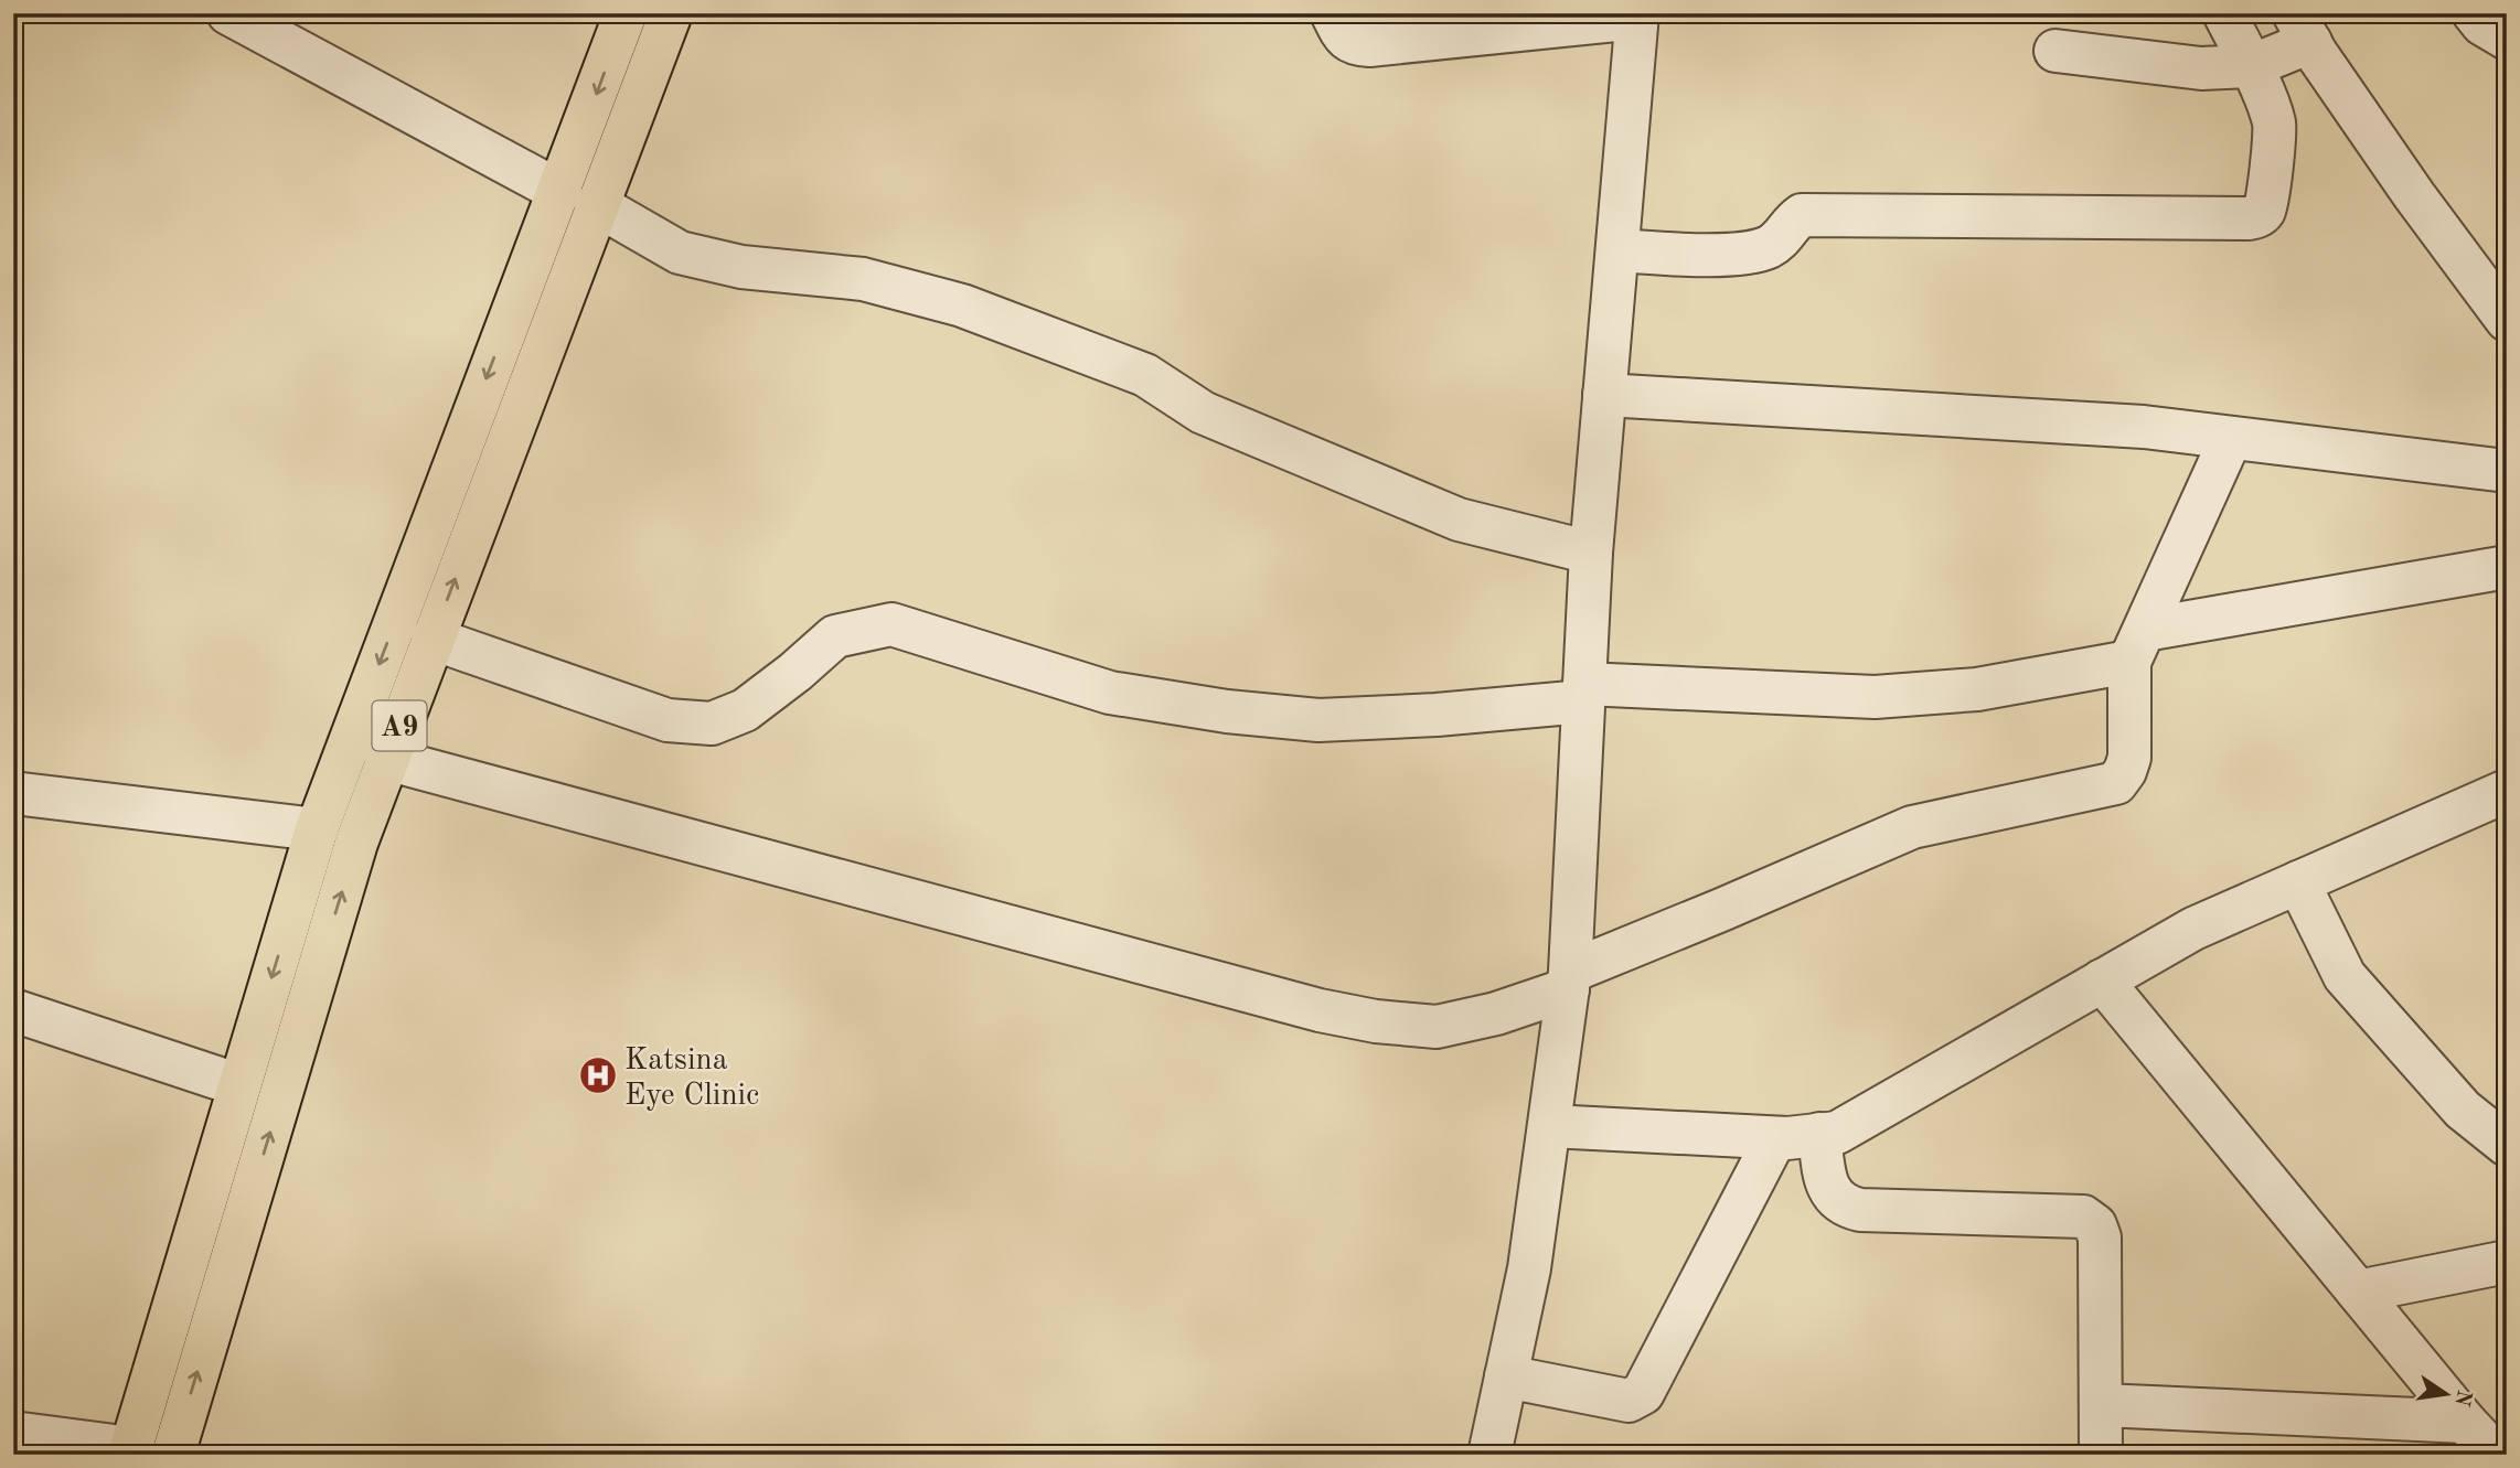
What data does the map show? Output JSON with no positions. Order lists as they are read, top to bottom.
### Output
{
  "streets": {
    "highway": ["A9"]
  },
  "places": {
    "hospital": ["Katsina Eye Clinic"]
  },
  "north": "right"
}
